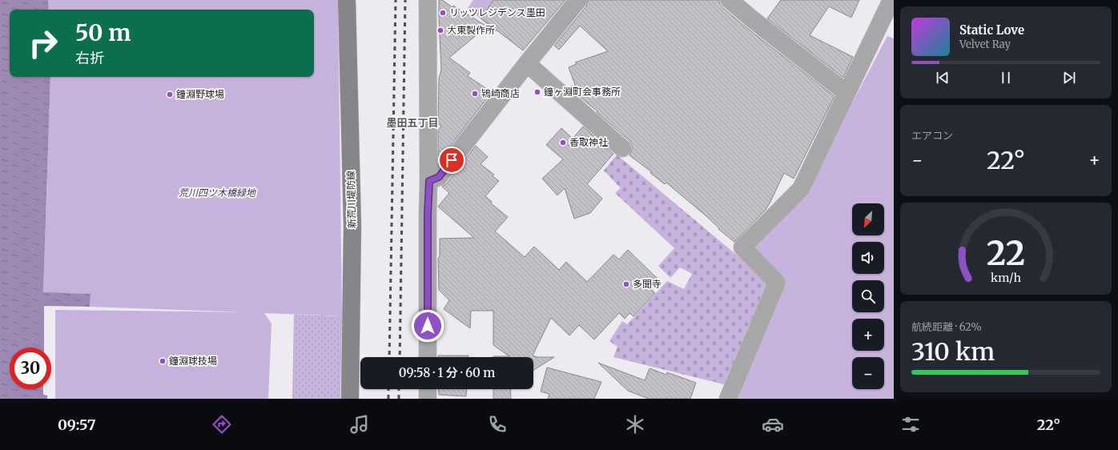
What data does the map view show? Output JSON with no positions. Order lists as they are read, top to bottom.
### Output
{
  "streets": {
    "main road": ["新荒川堤防線"]
  },
  "districts": ["墨田五丁目"],
  "parks": ["荒川四ツ木橋緑地"],
  "places": [
    "リッツレジデンス墨田",
    "大東製作所",
    "鐘ヶ淵町会事務所",
    "鴇崎商店",
    "鐘淵野球場",
    "香取神社",
    "多聞寺",
    "鐘淵球技場"
  ],
  "north": "bottom left",
  "page": {
    "turn": ["50 m", "右折"],
    "song": ["Static Love", "Velvet Ray"],
    "tile": [
      "エアコン",
      ["航続距離 · 62%", "310 km"]
    ],
    "heat": ["−", "22°", "+"],
    "map_buttons": ["+", "−"],
    "limit": "30",
    "trip": "09:58 · 1 分 · 60 m",
    "tabs": ["09:57", "22°"],
    "gauge": ["22", "km/h"]
  }
}
